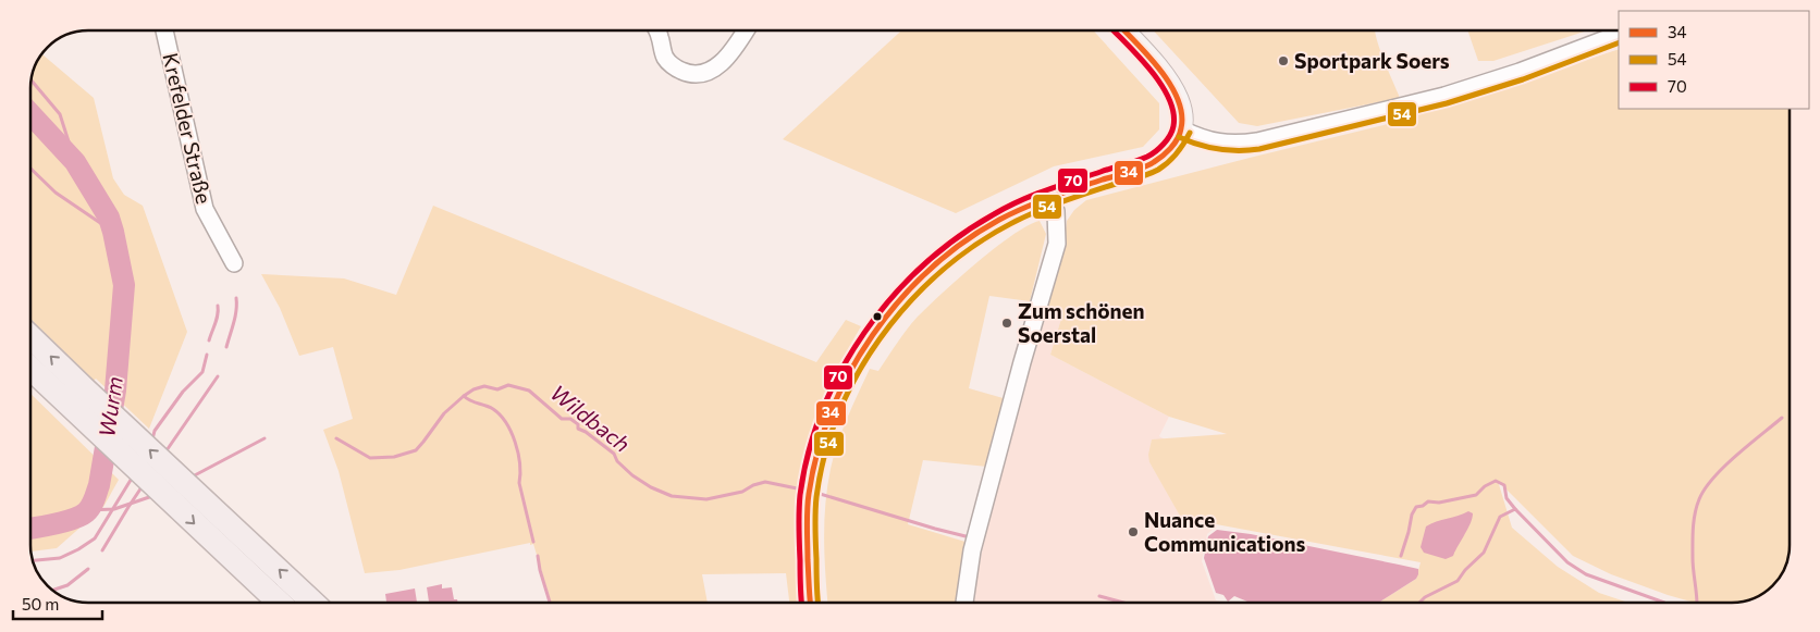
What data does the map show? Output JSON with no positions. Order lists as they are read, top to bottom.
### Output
{
  "streets": {
    "street": ["Krefelder Straße"]
  },
  "water": ["Wurm", "Wildbach"],
  "places": ["Sportpark Soers", "Zum schönen Soerstal", "Nuance Communications"],
  "lines": ["transit line 34", "transit line 70", "transit line 54"],
  "legend": ["34", "54", "70"],
  "scale_bar": "50 m"
}
